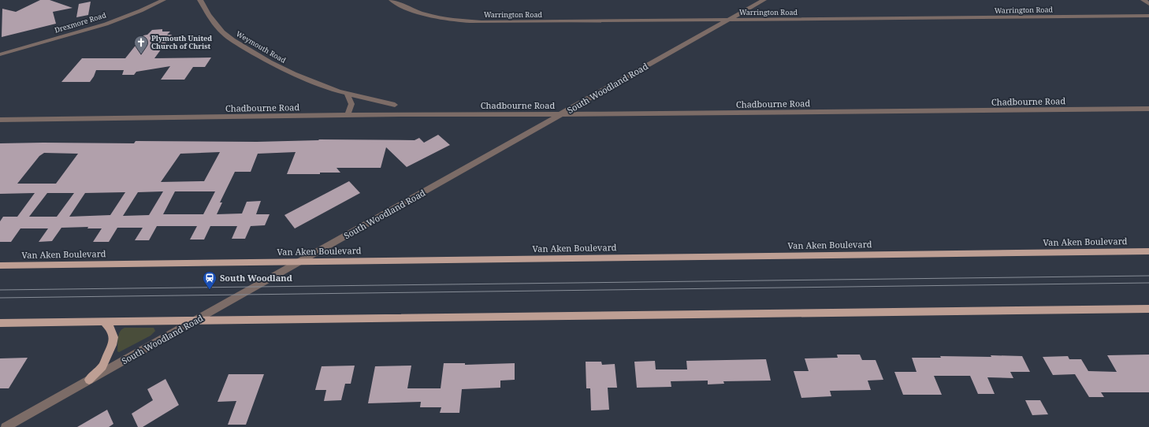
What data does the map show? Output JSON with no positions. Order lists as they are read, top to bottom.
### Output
{
  "streets": {
    "main road": ["Van Aken Boulevard"],
    "street": [
      "Warrington Road",
      "Drexmore Road",
      "Weymouth Road",
      "South Woodland Road",
      "Chadbourne Road"
    ]
  },
  "crossings": [
    ["Warrington Road", "South Woodland Road"],
    ["South Woodland Road", "Chadbourne Road"],
    ["South Woodland Road", "Van Aken Boulevard"]
  ],
  "places": {
    "church": ["Plymouth United Church of Christ"],
    "station": ["South Woodland"]
  }
}
